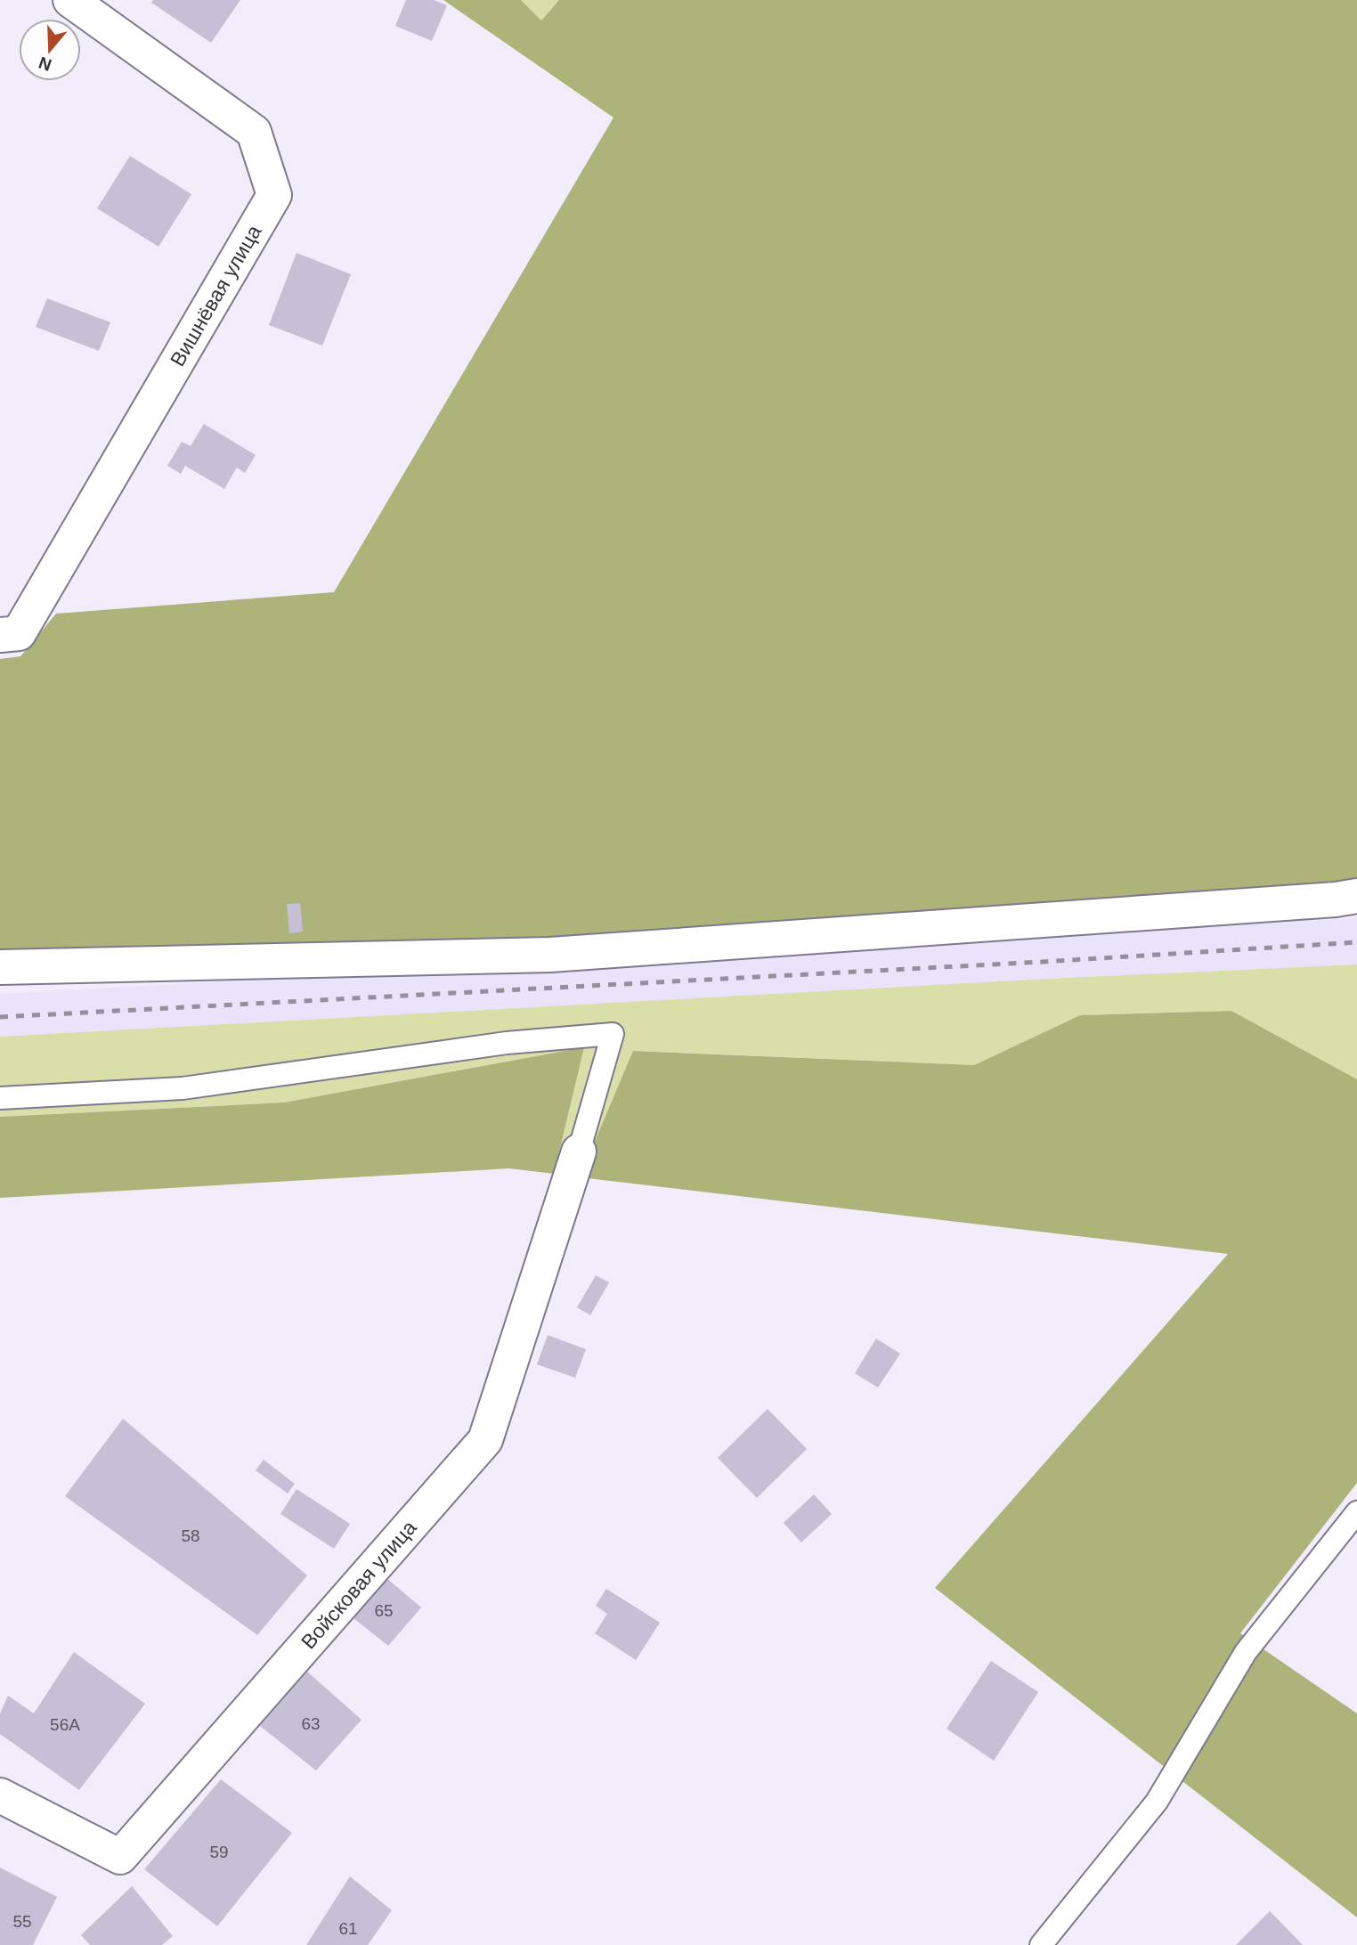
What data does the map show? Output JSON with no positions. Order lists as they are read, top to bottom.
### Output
{
  "streets": {
    "street": ["Вишнёвая улица", "Войсковая улица"]
  },
  "house_numbers": [
    "58",
    "65",
    "63",
    "56А",
    "59",
    "55",
    "61"
  ],
  "north": "bottom"
}
